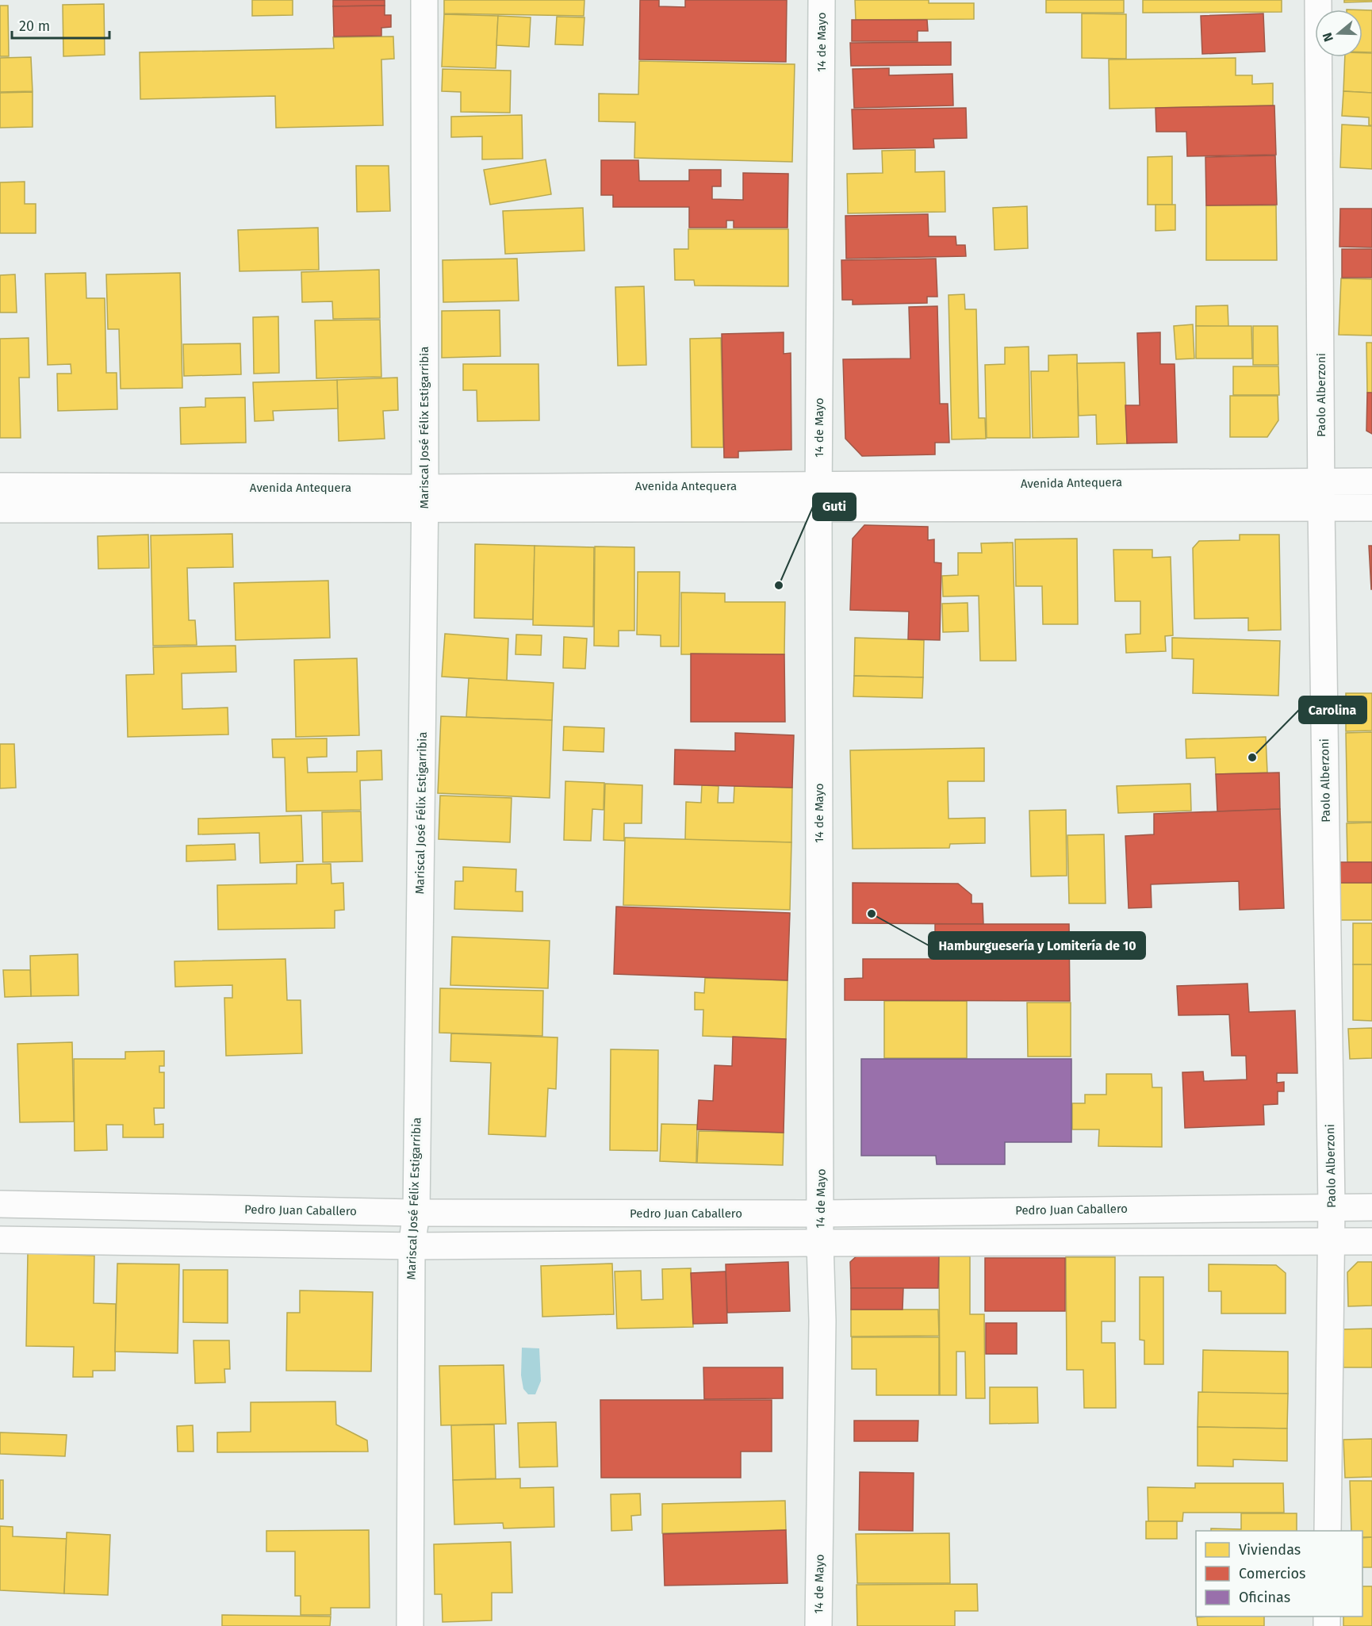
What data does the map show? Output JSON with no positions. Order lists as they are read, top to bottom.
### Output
{
  "streets": {
    "street": [
      "14 de Mayo",
      "Paolo Alberzoni",
      "Mariscal José Félix Estigarribia",
      "Avenida Antequera",
      "Pedro Juan Caballero"
    ]
  },
  "crossings": [
    ["14 de Mayo", "Avenida Antequera"],
    ["14 de Mayo", "Pedro Juan Caballero"],
    ["Paolo Alberzoni", "Avenida Antequera"],
    ["Paolo Alberzoni", "Pedro Juan Caballero"],
    ["Mariscal José Félix Estigarribia", "Avenida Antequera"],
    ["Mariscal José Félix Estigarribia", "Pedro Juan Caballero"]
  ],
  "places": ["Guti", "Carolina", "Hamburguesería y Lomitería de 10"],
  "legend": ["Viviendas", "Comercios", "Oficinas"],
  "scale_bar": "20 m",
  "north": "left"
}
